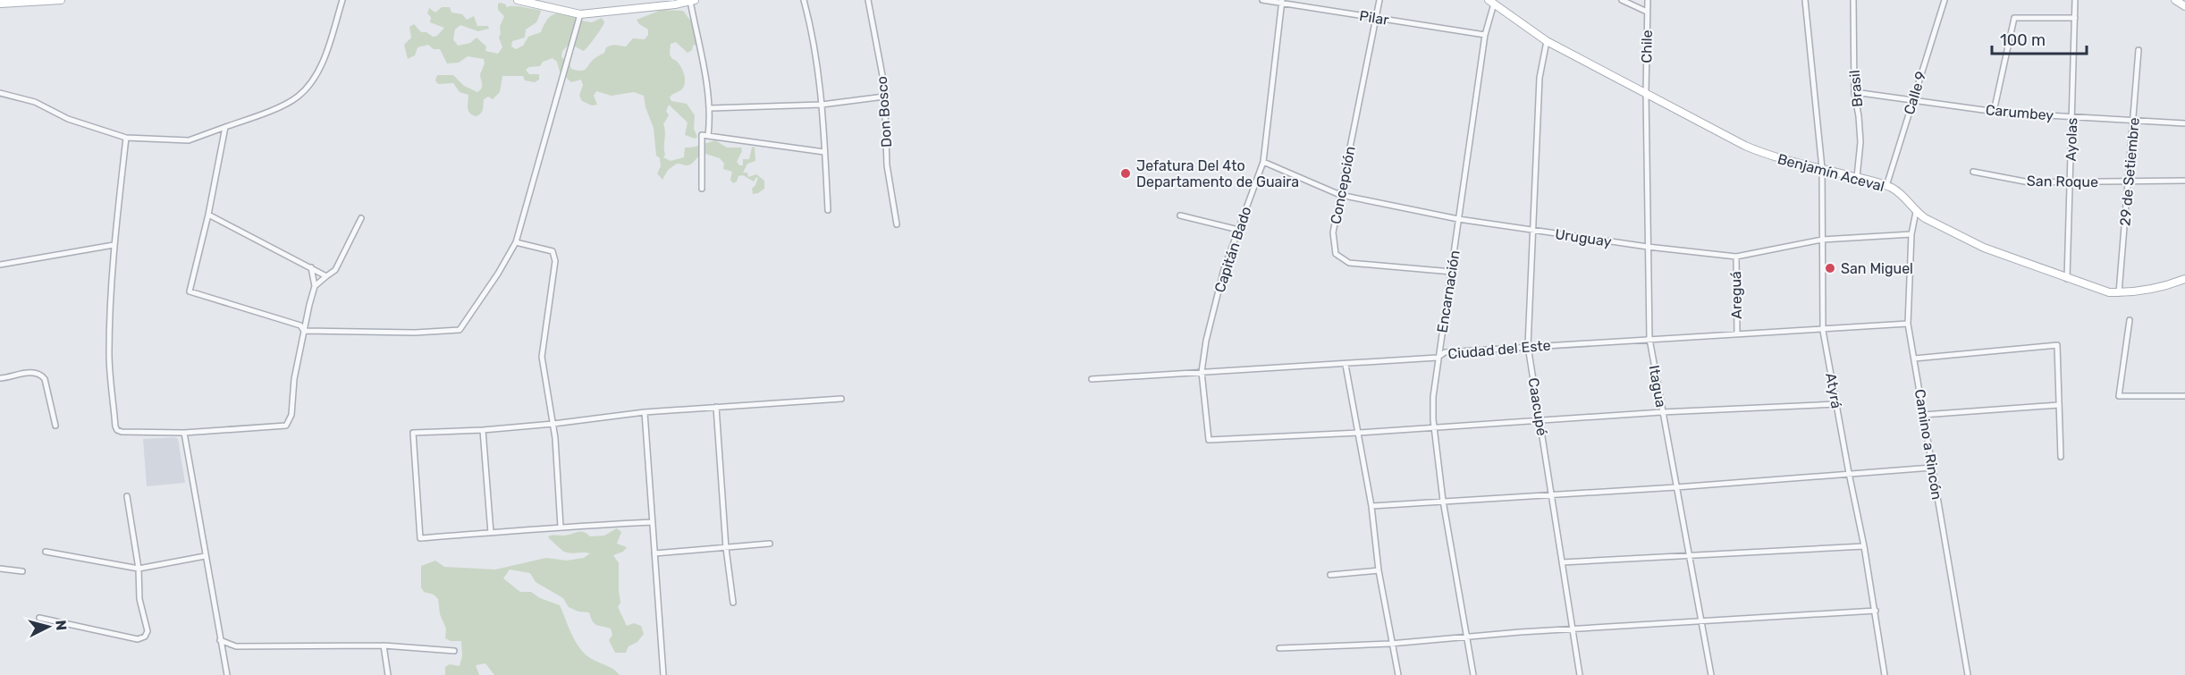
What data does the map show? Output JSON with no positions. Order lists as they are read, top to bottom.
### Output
{
  "streets": {
    "street": [
      "Pilar",
      "Chile",
      "Brasil",
      "Calle 9",
      "Don Bosco",
      "Carumbey",
      "Ayolas",
      "29 de Setiembre",
      "Benjamín Aceval",
      "San Roque",
      "Concepción",
      "Uruguay",
      "Capitán Bado",
      "Encarnación",
      "Areguá",
      "Ciudad del Este",
      "Itagua",
      "Atyrá",
      "Caacupé",
      "Camino a Rincón"
    ]
  },
  "crossings": [
    ["Pilar", "Concepción"],
    ["Pilar", "Capitán Bado"],
    ["Pilar", "Encarnación"],
    ["Chile", "Benjamín Aceval"],
    ["Chile", "Itagua"],
    ["Brasil", "Carumbey"],
    ["Brasil", "Benjamín Aceval"],
    ["Calle 9", "Carumbey"],
    ["Calle 9", "Benjamín Aceval"],
    ["Carumbey", "Ayolas"],
    ["Carumbey", "29 de Setiembre"],
    ["Ayolas", "Benjamín Aceval"],
    ["Ayolas", "San Roque"],
    ["29 de Setiembre", "Benjamín Aceval"],
    ["29 de Setiembre", "San Roque"],
    ["Benjamín Aceval", "Encarnación"],
    ["Benjamín Aceval", "Itagua"],
    ["Benjamín Aceval", "Atyrá"],
    ["Benjamín Aceval", "Caacupé"],
    ["Benjamín Aceval", "Camino a Rincón"],
    ["Concepción", "Uruguay"],
    ["Concepción", "Encarnación"],
    ["Uruguay", "Capitán Bado"],
    ["Uruguay", "Encarnación"],
    ["Uruguay", "Areguá"],
    ["Uruguay", "Itagua"],
    ["Uruguay", "Atyrá"],
    ["Uruguay", "Caacupé"],
    ["Uruguay", "Camino a Rincón"],
    ["Capitán Bado", "Ciudad del Este"],
    ["Encarnación", "Ciudad del Este"],
    ["Areguá", "Ciudad del Este"],
    ["Ciudad del Este", "Itagua"],
    ["Ciudad del Este", "Atyrá"],
    ["Ciudad del Este", "Caacupé"],
    ["Ciudad del Este", "Camino a Rincón"]
  ],
  "places": ["Jefatura Del 4to Departamento de Guaira", "San Miguel"],
  "scale_bar": "100 m",
  "north": "right"
}
